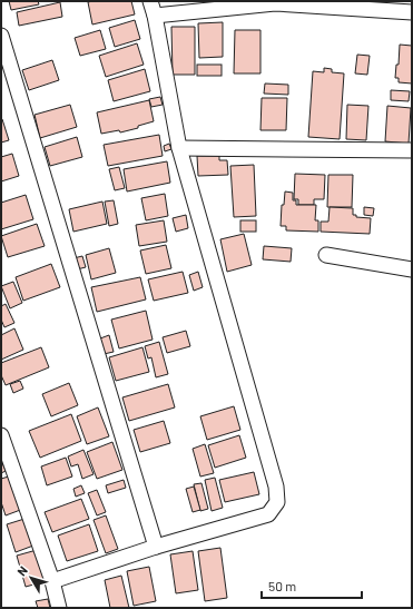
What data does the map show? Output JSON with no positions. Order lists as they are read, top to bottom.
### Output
{
  "scale_bar": "50 m",
  "north": "top left"
}
